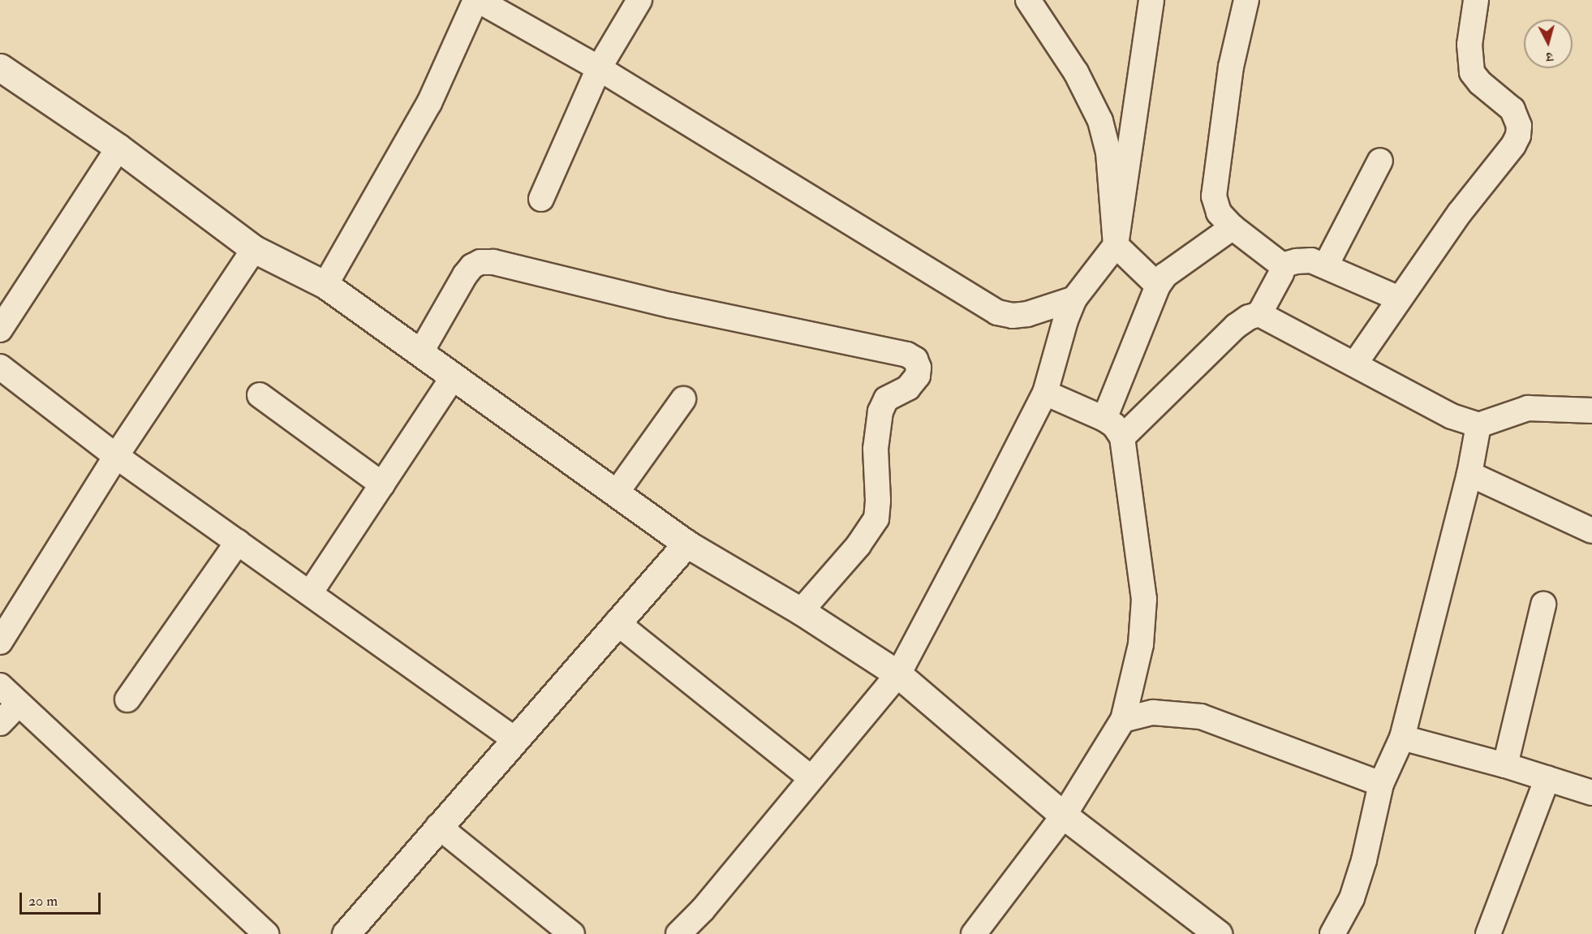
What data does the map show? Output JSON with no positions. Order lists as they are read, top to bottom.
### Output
{
  "scale_bar": "20 m",
  "north": "bottom"
}
